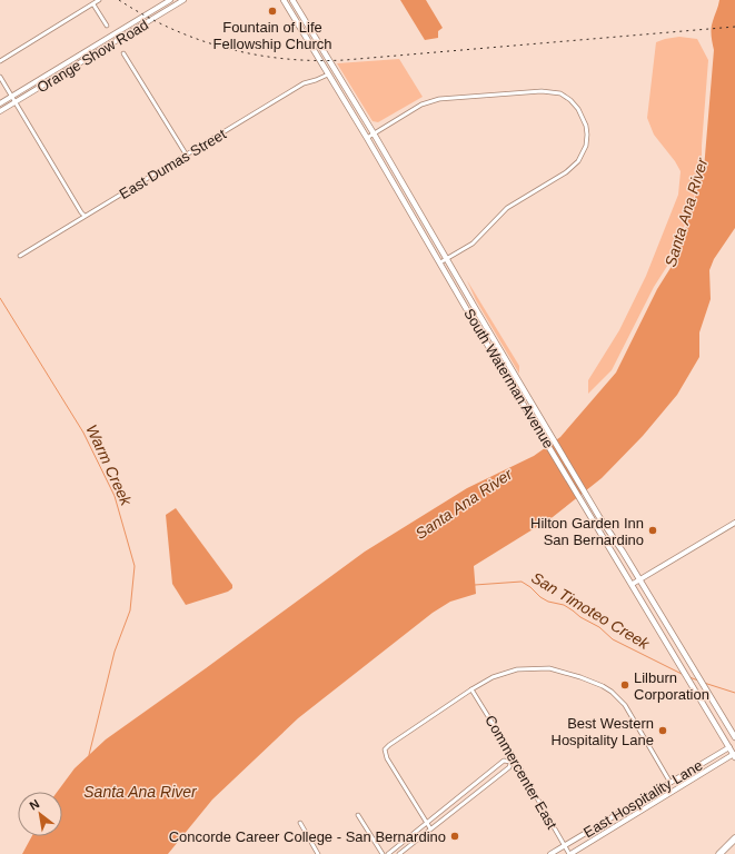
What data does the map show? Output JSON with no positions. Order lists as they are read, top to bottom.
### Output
{
  "streets": {
    "main road": ["Orange Show Road", "South Waterman Avenue", "East Hospitality Lane"],
    "street": ["East Dumas Street", "Commercenter East"]
  },
  "crossings": [
    ["East Dumas Street", "South Waterman Avenue"],
    ["South Waterman Avenue", "East Hospitality Lane"],
    ["Commercenter East", "East Hospitality Lane"]
  ],
  "water": ["Santa Ana River", "Warm Creek", "San Timoteo Creek"],
  "places": [
    "Fountain of Life Fellowship Church",
    "Hilton Garden Inn San Bernardino",
    "Lilburn Corporation",
    "Best Western Hospitality Lane",
    "Concorde Career College - San Bernardino"
  ],
  "north": "top left"
}
